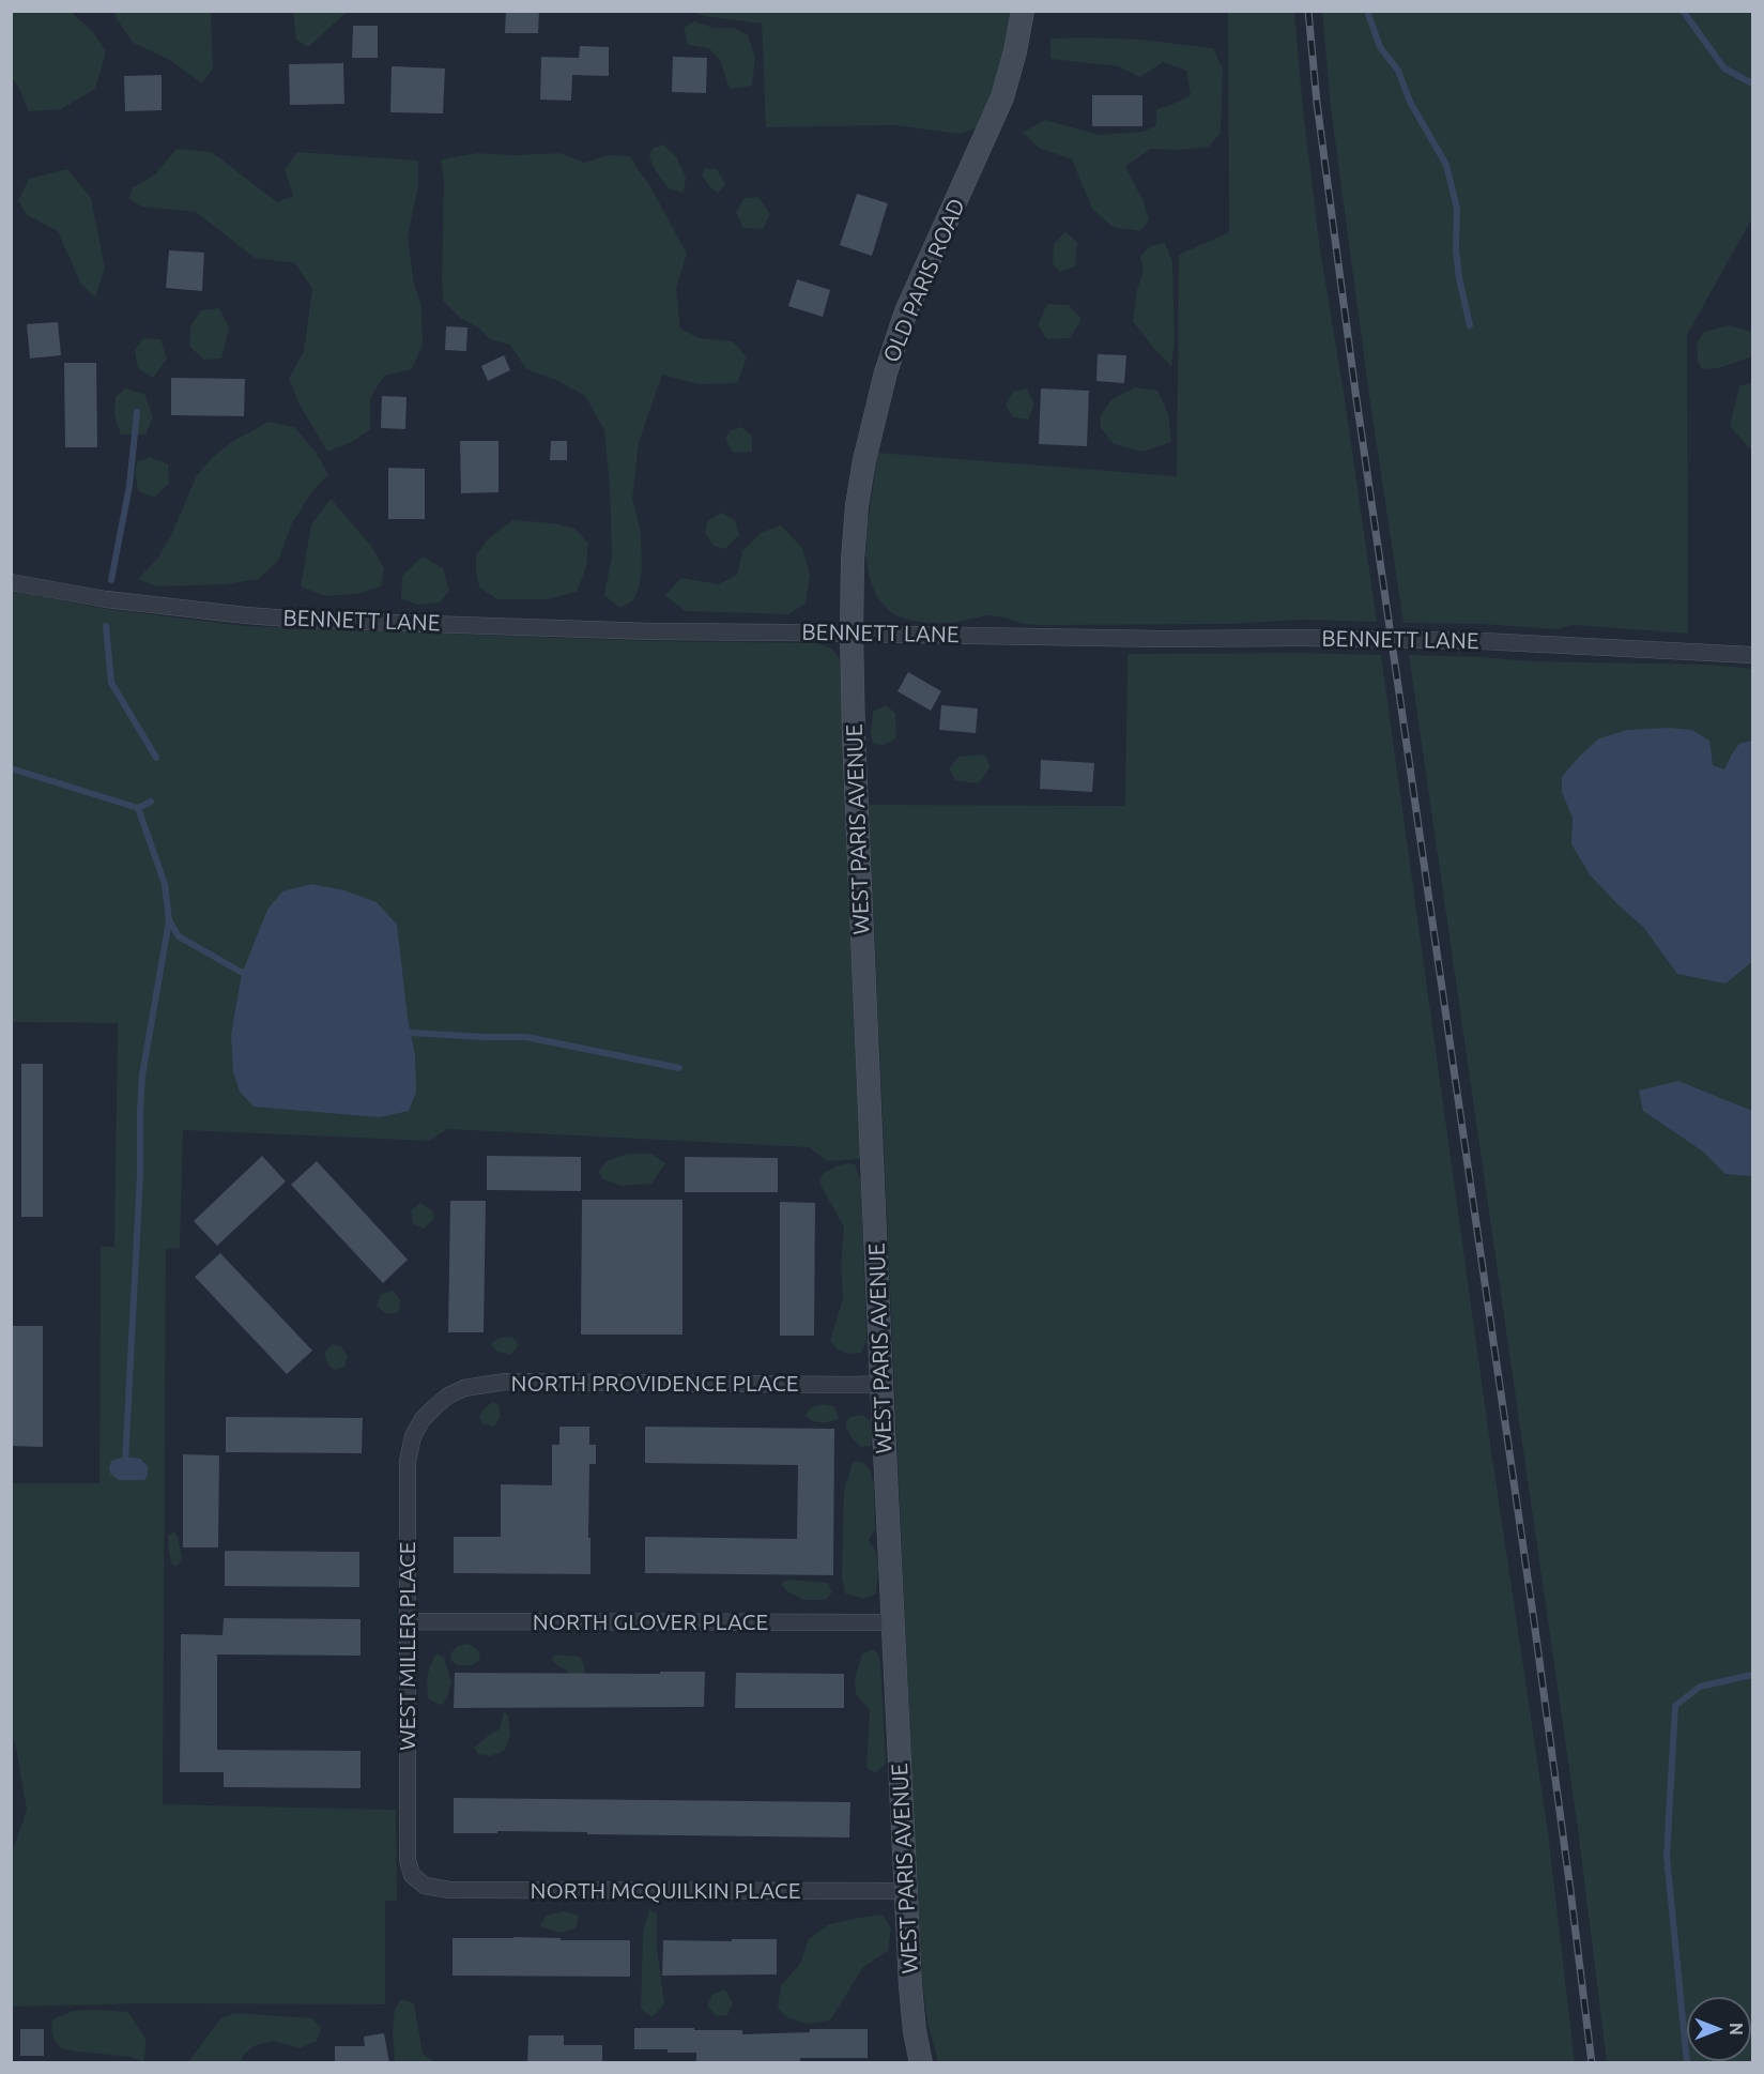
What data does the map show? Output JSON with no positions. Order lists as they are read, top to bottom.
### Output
{
  "streets": {
    "main road": ["OLD PARIS ROAD", "WEST PARIS AVENUE"],
    "street": [
      "BENNETT LANE",
      "NORTH PROVIDENCE PLACE",
      "NORTH GLOVER PLACE",
      "WEST MILLER PLACE",
      "NORTH MCQUILKIN PLACE"
    ]
  },
  "crossings": [
    ["OLD PARIS ROAD", "BENNETT LANE"],
    ["OLD PARIS ROAD", "WEST PARIS AVENUE"],
    ["BENNETT LANE", "WEST PARIS AVENUE"],
    ["WEST PARIS AVENUE", "NORTH PROVIDENCE PLACE"],
    ["WEST PARIS AVENUE", "NORTH GLOVER PLACE"],
    ["WEST PARIS AVENUE", "NORTH MCQUILKIN PLACE"],
    ["NORTH PROVIDENCE PLACE", "WEST MILLER PLACE"],
    ["NORTH GLOVER PLACE", "WEST MILLER PLACE"],
    ["WEST MILLER PLACE", "NORTH MCQUILKIN PLACE"]
  ],
  "north": "right"
}
